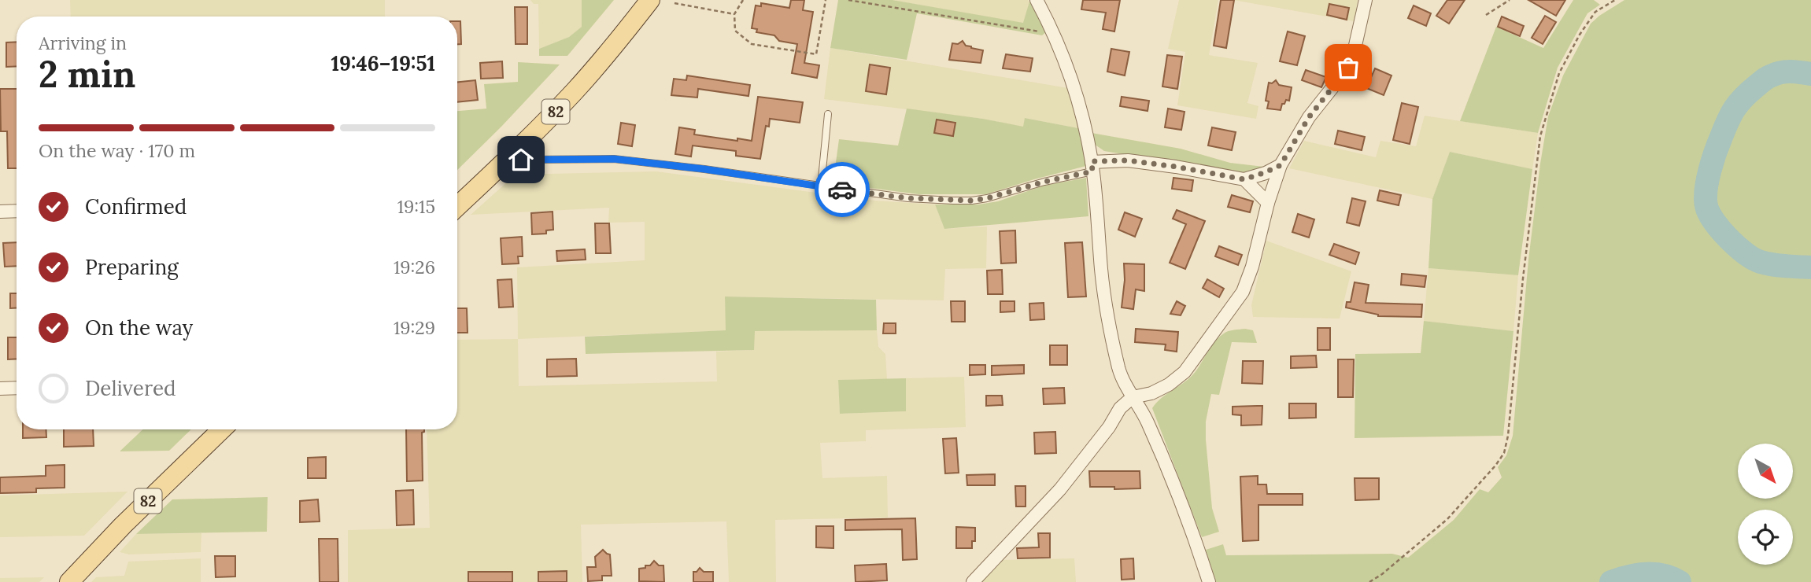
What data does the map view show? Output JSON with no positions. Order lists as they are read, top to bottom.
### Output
{
  "streets": {
    "main road": ["82"]
  },
  "north": "bottom right",
  "page": {
    "heading": ["2 min", "Arriving in", "19:46–19:51"],
    "bar": "On the way · 170 m",
    "list": [
      ["Confirmed", "19:15"],
      ["Preparing", "19:26"],
      ["On the way", "19:29"],
      "Delivered"
    ]
  }
}
